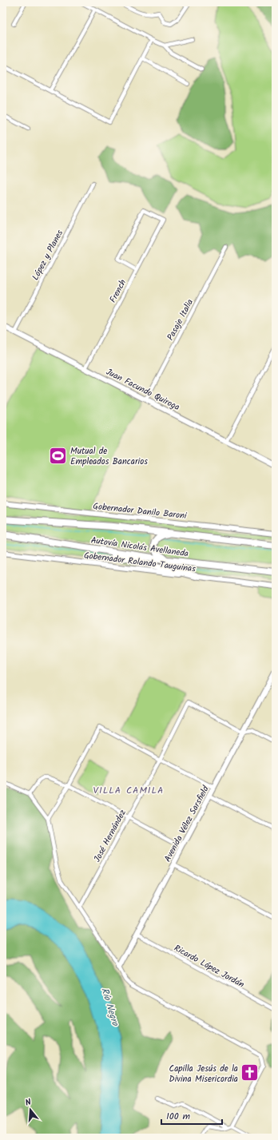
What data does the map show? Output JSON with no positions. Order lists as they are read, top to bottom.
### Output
{
  "streets": {
    "highway": ["Autovía Nicolás Avellaneda"],
    "street": [
      "López y Planes",
      "French",
      "Pasaje Italia",
      "Juan Facundo Quiroga",
      "Gobernador Danilo Baroni",
      "Gobernador Rolando Tauguinas",
      "Avenida Vélez Sarsfield",
      "José Hernández",
      "Ricardo López Jordán"
    ]
  },
  "crossings": [
    ["López y Planes", "Juan Facundo Quiroga"],
    ["French", "Juan Facundo Quiroga"],
    ["Pasaje Italia", "Juan Facundo Quiroga"],
    ["Avenida Vélez Sarsfield", "José Hernández"],
    ["Avenida Vélez Sarsfield", "Ricardo López Jordán"]
  ],
  "districts": ["VILLA CAMILA"],
  "water": ["Río Negro"],
  "places": {
    "sports": ["Mutual de Empleados Bancarios"],
    "church": ["Capilla Jesús de la Divina Misericordia"]
  },
  "scale_bar": "100 m",
  "north": "top"
}
